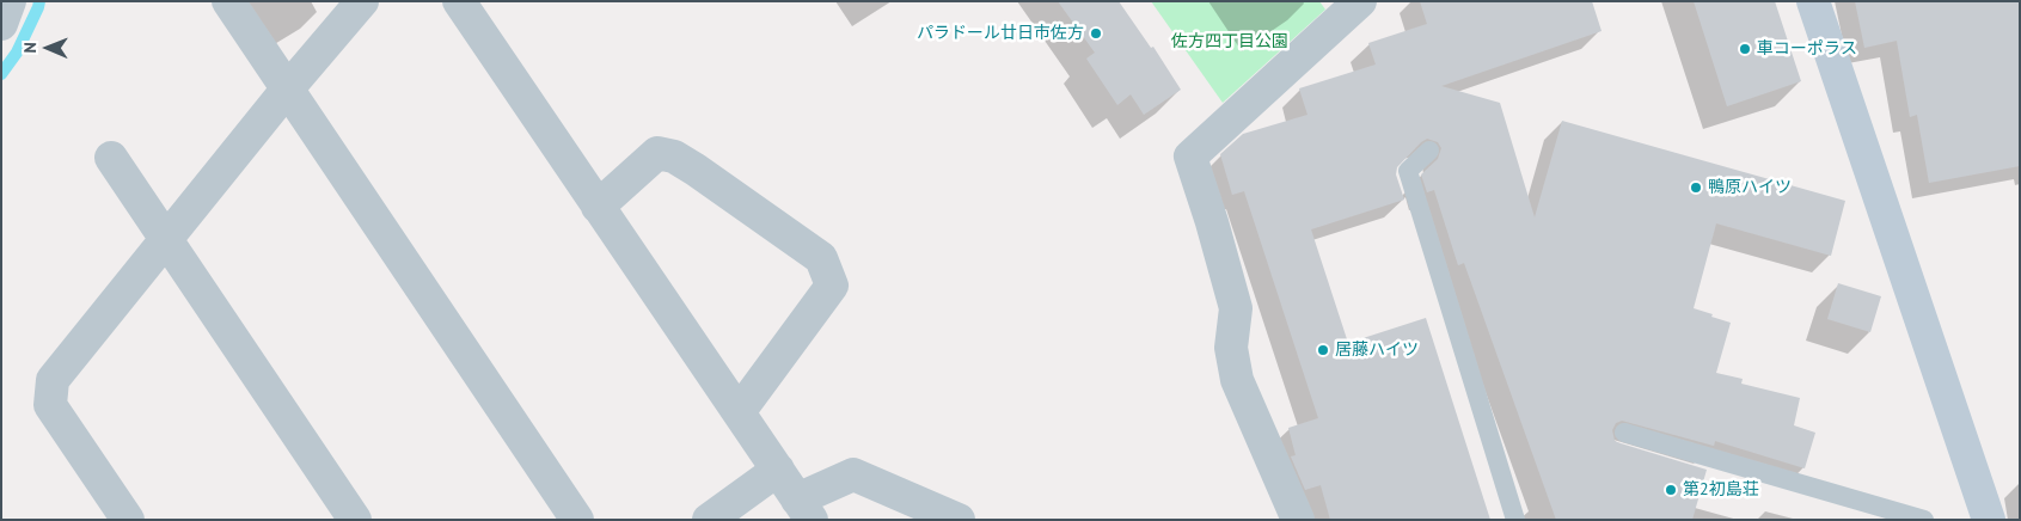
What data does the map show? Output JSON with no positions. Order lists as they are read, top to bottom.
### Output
{
  "parks": ["佐方四丁目公園"],
  "places": [
    "パラドール廿日市佐方",
    "車コーポラス",
    "鴨原ハイツ",
    "居藤ハイツ",
    "第2初島荘"
  ],
  "north": "left"
}
